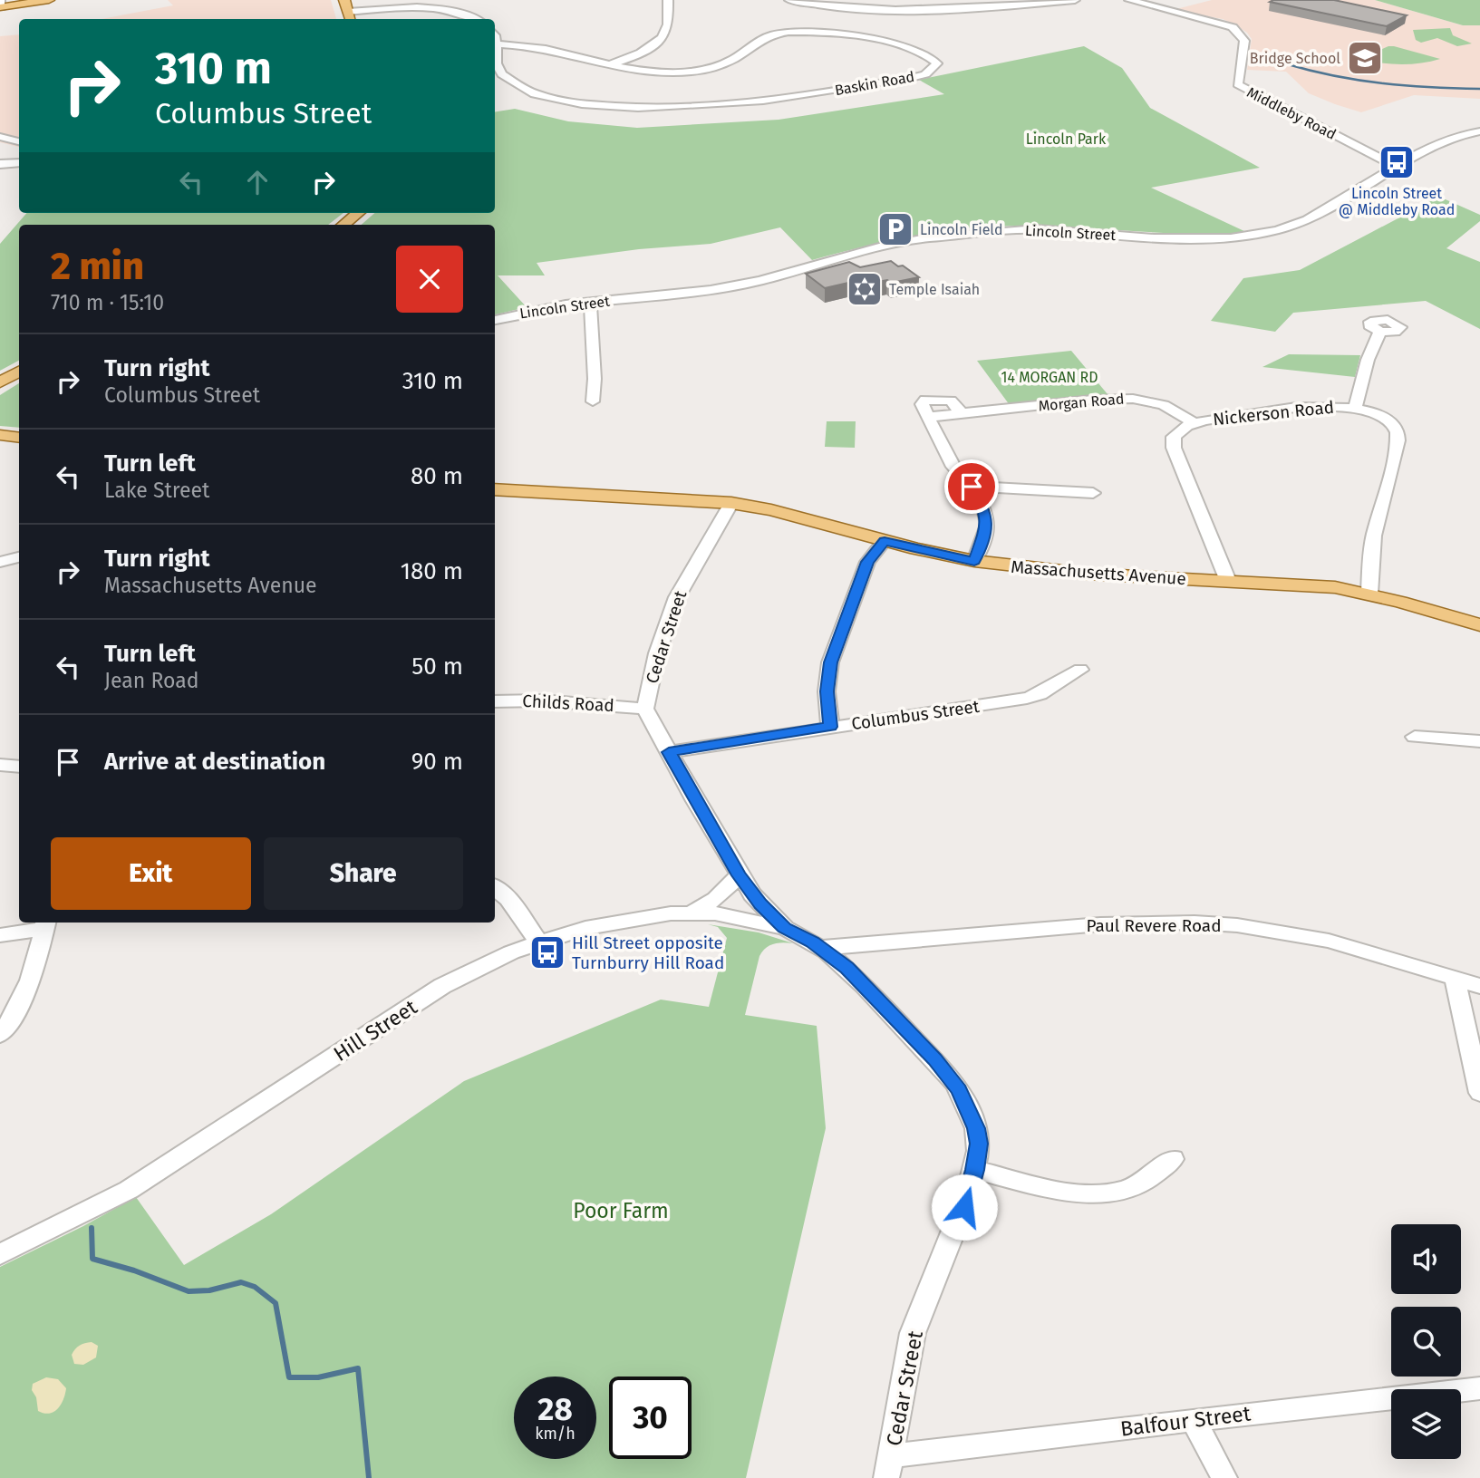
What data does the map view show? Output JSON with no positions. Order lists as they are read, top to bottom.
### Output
{
  "streets": {
    "main road": ["Massachusetts Avenue"],
    "street": [
      "Baskin Road",
      "Middleby Road",
      "Lincoln Street",
      "Morgan Road",
      "Nickerson Road",
      "Cedar Street",
      "Childs Road",
      "Columbus Street",
      "Paul Revere Road",
      "Hill Street",
      "Balfour Street"
    ]
  },
  "crossings": [
    ["Middleby Road", "Lincoln Street"],
    ["Morgan Road", "Nickerson Road"],
    ["Nickerson Road", "Massachusetts Avenue"],
    ["Massachusetts Avenue", "Cedar Street"],
    ["Cedar Street", "Childs Road"],
    ["Cedar Street", "Columbus Street"],
    ["Cedar Street", "Paul Revere Road"],
    ["Cedar Street", "Hill Street"],
    ["Cedar Street", "Balfour Street"]
  ],
  "parks": ["Lincoln Park", "14 MORGAN RD", "Poor Farm"],
  "places": {
    "school or university": ["Bridge School"],
    "bus stop": ["Lincoln Street @ Middleby Road", "Hill Street opposite Turnburry Hill Road"],
    "parking": ["Lincoln Field"],
    "synagogue": ["Temple Isaiah"]
  },
  "page": {
    "turn": ["310 m", "Columbus Street"],
    "heading": ["2 min", "710 m · 15:10"],
    "list": [
      {
        "name": "Turn right",
        "note": "Columbus Street",
        "value": "310 m"
      },
      {
        "name": "Turn left",
        "note": "Lake Street",
        "value": "80 m"
      },
      {
        "name": "Turn right",
        "note": "Massachusetts Avenue",
        "value": "180 m"
      },
      {
        "name": "Turn left",
        "note": "Jean Road",
        "value": "50 m"
      },
      {
        "name": "Arrive at destination",
        "value": "90 m"
      }
    ],
    "buttons": ["Exit", "Share"],
    "speed": "28 km/h",
    "limit": "30"
  }
}
